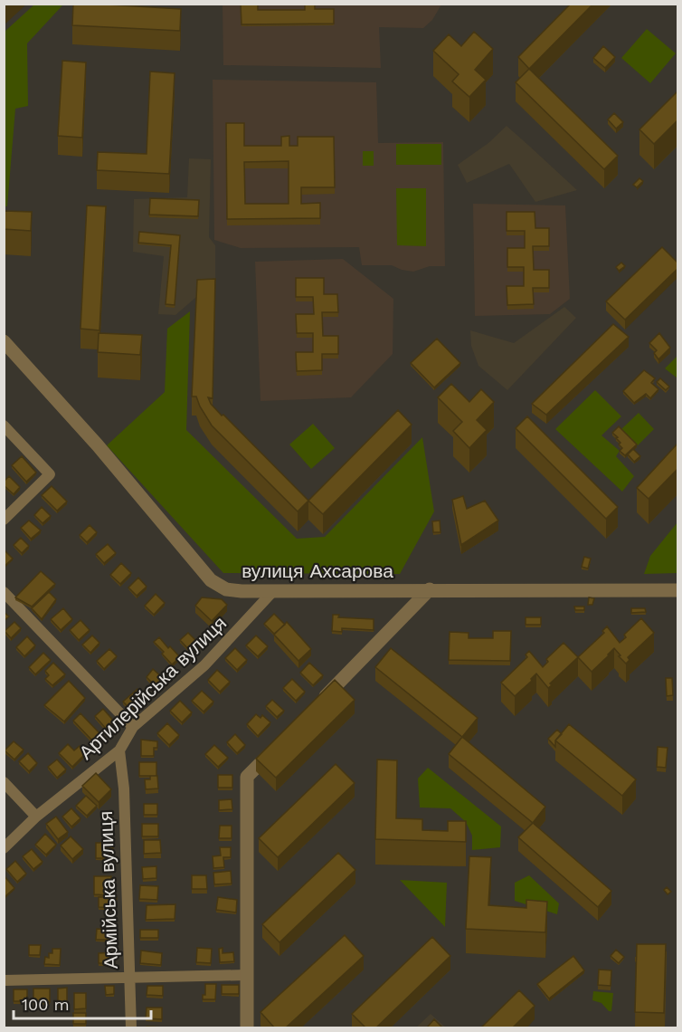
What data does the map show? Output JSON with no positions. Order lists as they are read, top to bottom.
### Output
{
  "streets": {
    "street": ["вулиця Ахсарова", "Артилерійська вулиця", "Армійська вулиця"]
  },
  "crossings": [
    ["вулиця Ахсарова", "Артилерійська вулиця"],
    ["Артилерійська вулиця", "Армійська вулиця"]
  ],
  "scale_bar": "100 m"
}
